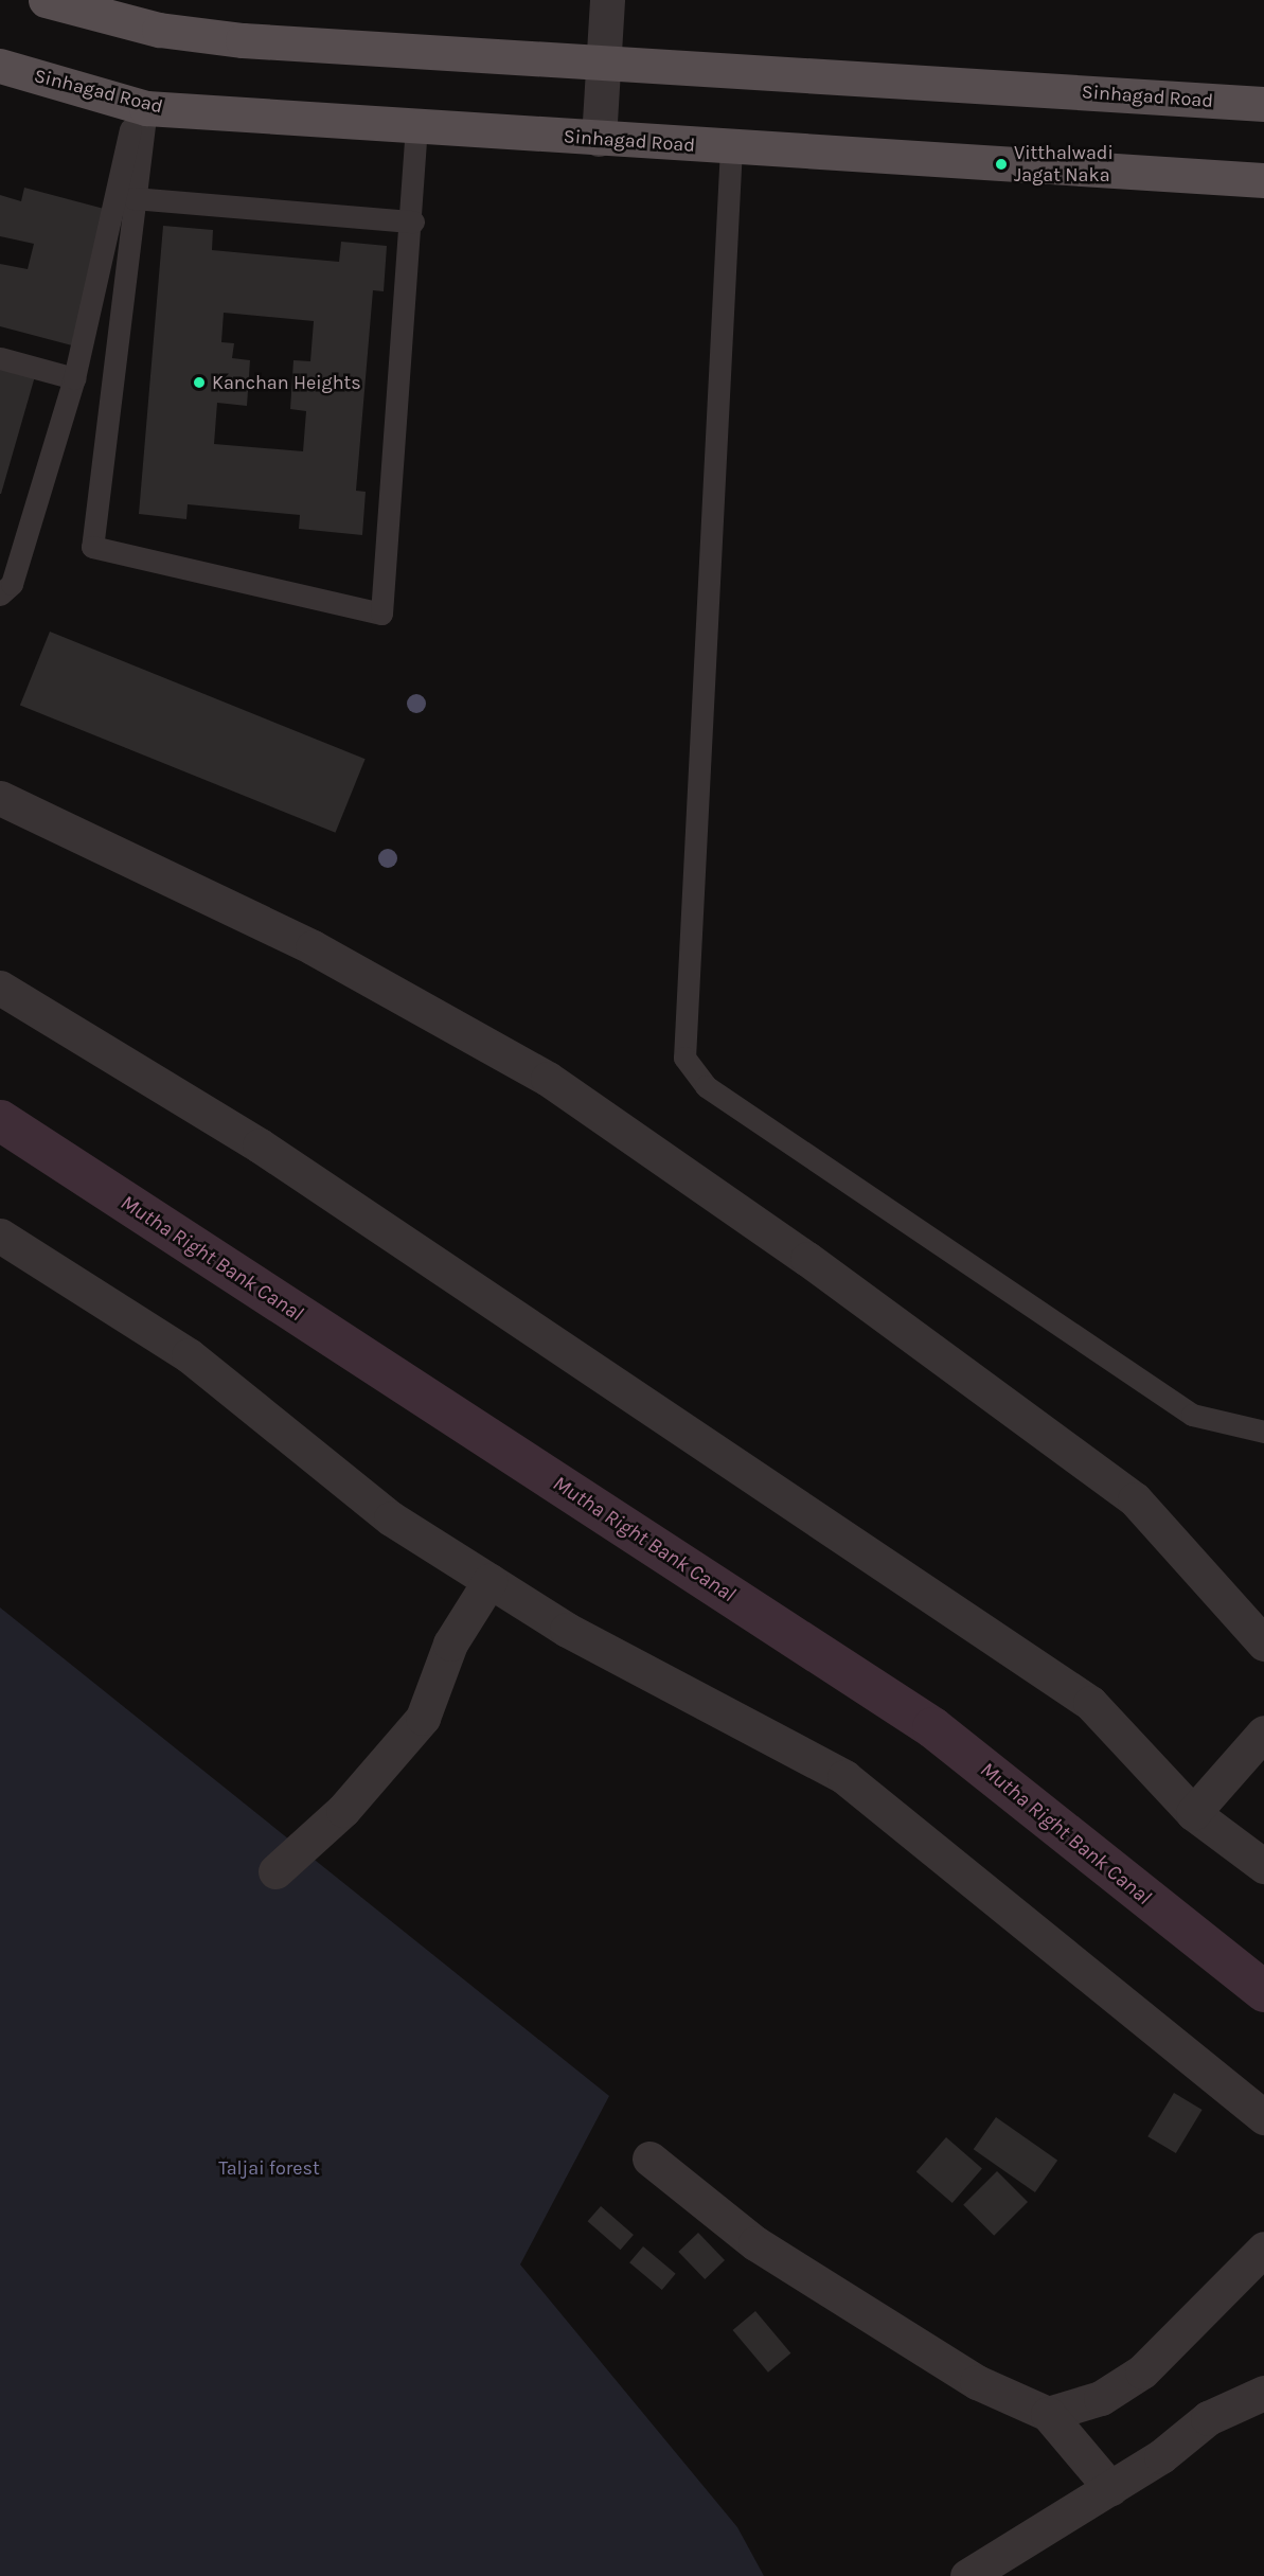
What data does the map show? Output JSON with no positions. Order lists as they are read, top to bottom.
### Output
{
  "streets": {
    "main road": ["Sinhagad Road"]
  },
  "water": ["Mutha Right Bank Canal"],
  "parks": ["Taljai forest"],
  "places": ["Vitthalwadi Jagat Naka", "Kanchan Heights"]
}
